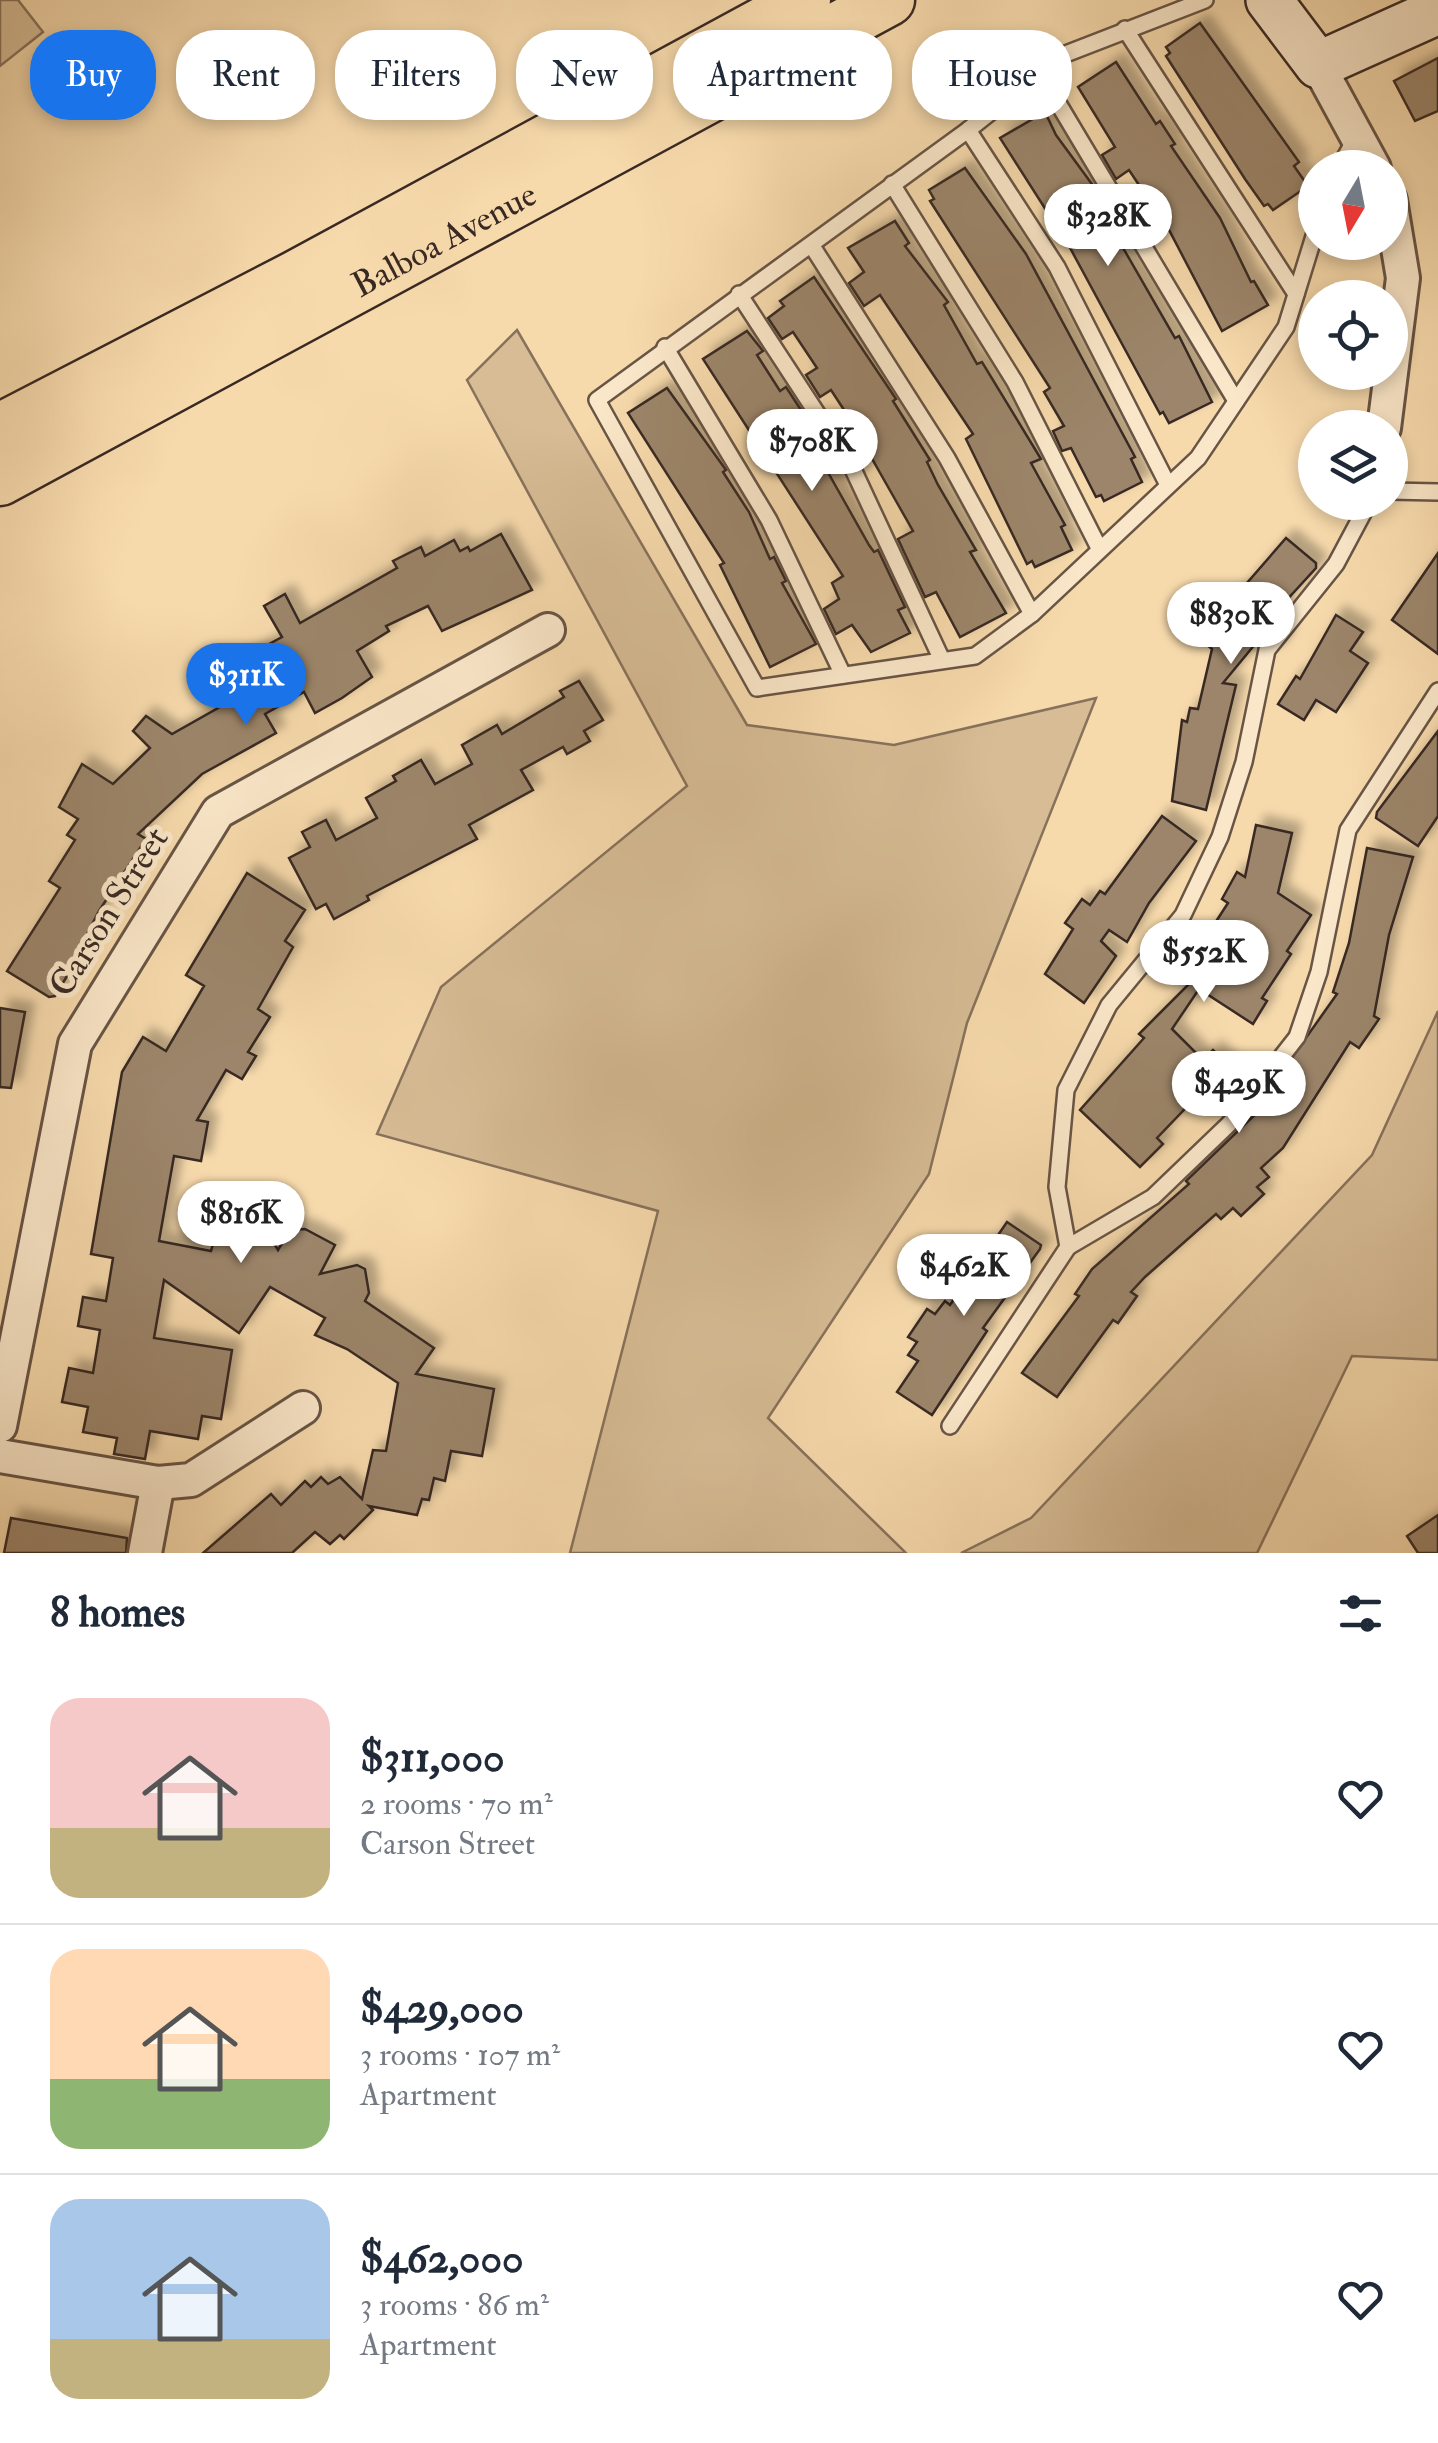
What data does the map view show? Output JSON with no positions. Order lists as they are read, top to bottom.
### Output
{
  "streets": {
    "main road": ["Balboa Avenue"],
    "street": ["Carson Street"]
  },
  "north": "bottom",
  "page": {
    "chip": [
      "Buy",
      "Rent",
      "Filters",
      "New",
      "Apartment",
      "House"
    ],
    "price": [
      "$328K",
      "$708K",
      "$830K",
      "$311K",
      "$552K",
      "$429K",
      "$816K",
      "$462K"
    ],
    "heading": "8 homes",
    "list": [
      {
        "name": "$311,000",
        "note": "2 rooms · 70 m² · Carson Street"
      },
      {
        "name": "$429,000",
        "note": "3 rooms · 107 m² · Apartment"
      },
      {
        "name": "$462,000",
        "note": "3 rooms · 86 m² · Apartment"
      }
    ]
  }
}
